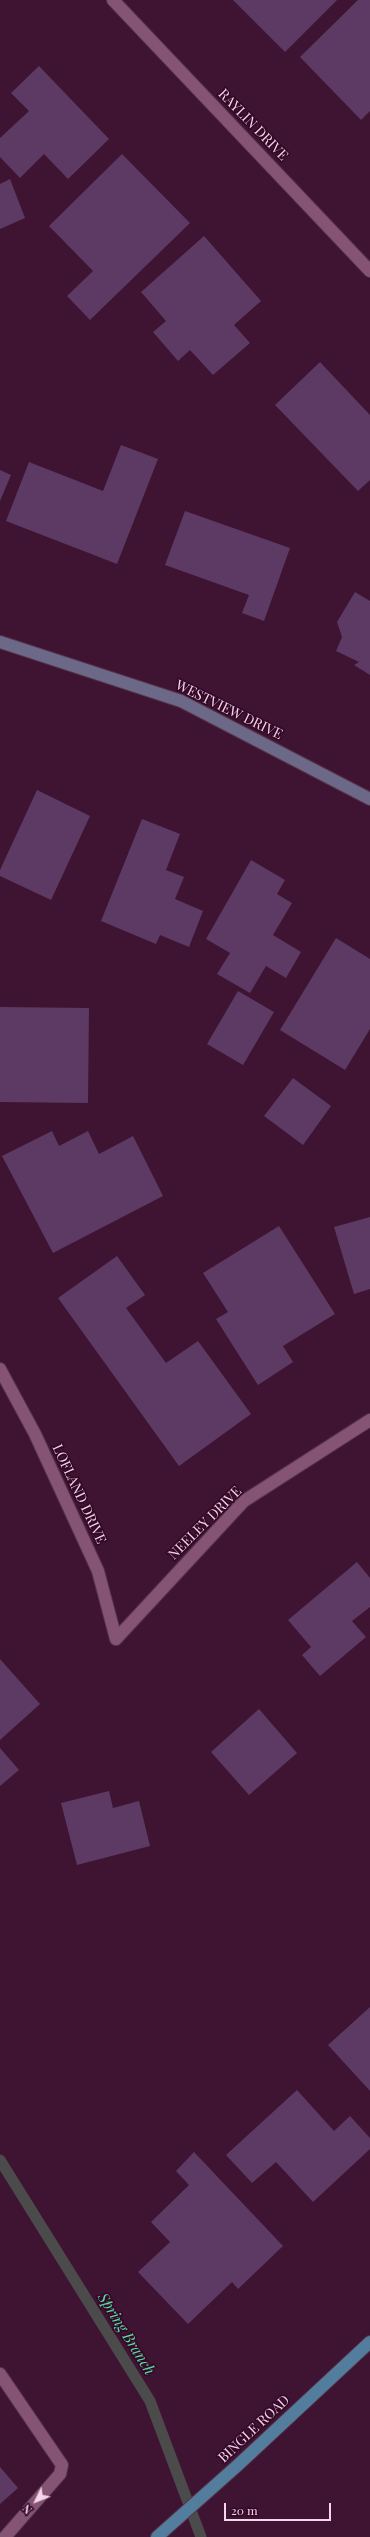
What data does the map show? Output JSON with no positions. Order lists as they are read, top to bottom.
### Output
{
  "streets": {
    "main road": ["WESTVIEW DRIVE", "BINGLE ROAD"],
    "street": ["RAYLIN DRIVE", "LOFLAND DRIVE", "NEELEY DRIVE"]
  },
  "crossings": [
    ["LOFLAND DRIVE", "NEELEY DRIVE"]
  ],
  "water": ["Spring Branch"],
  "scale_bar": "20 m",
  "north": "bottom left"
}
